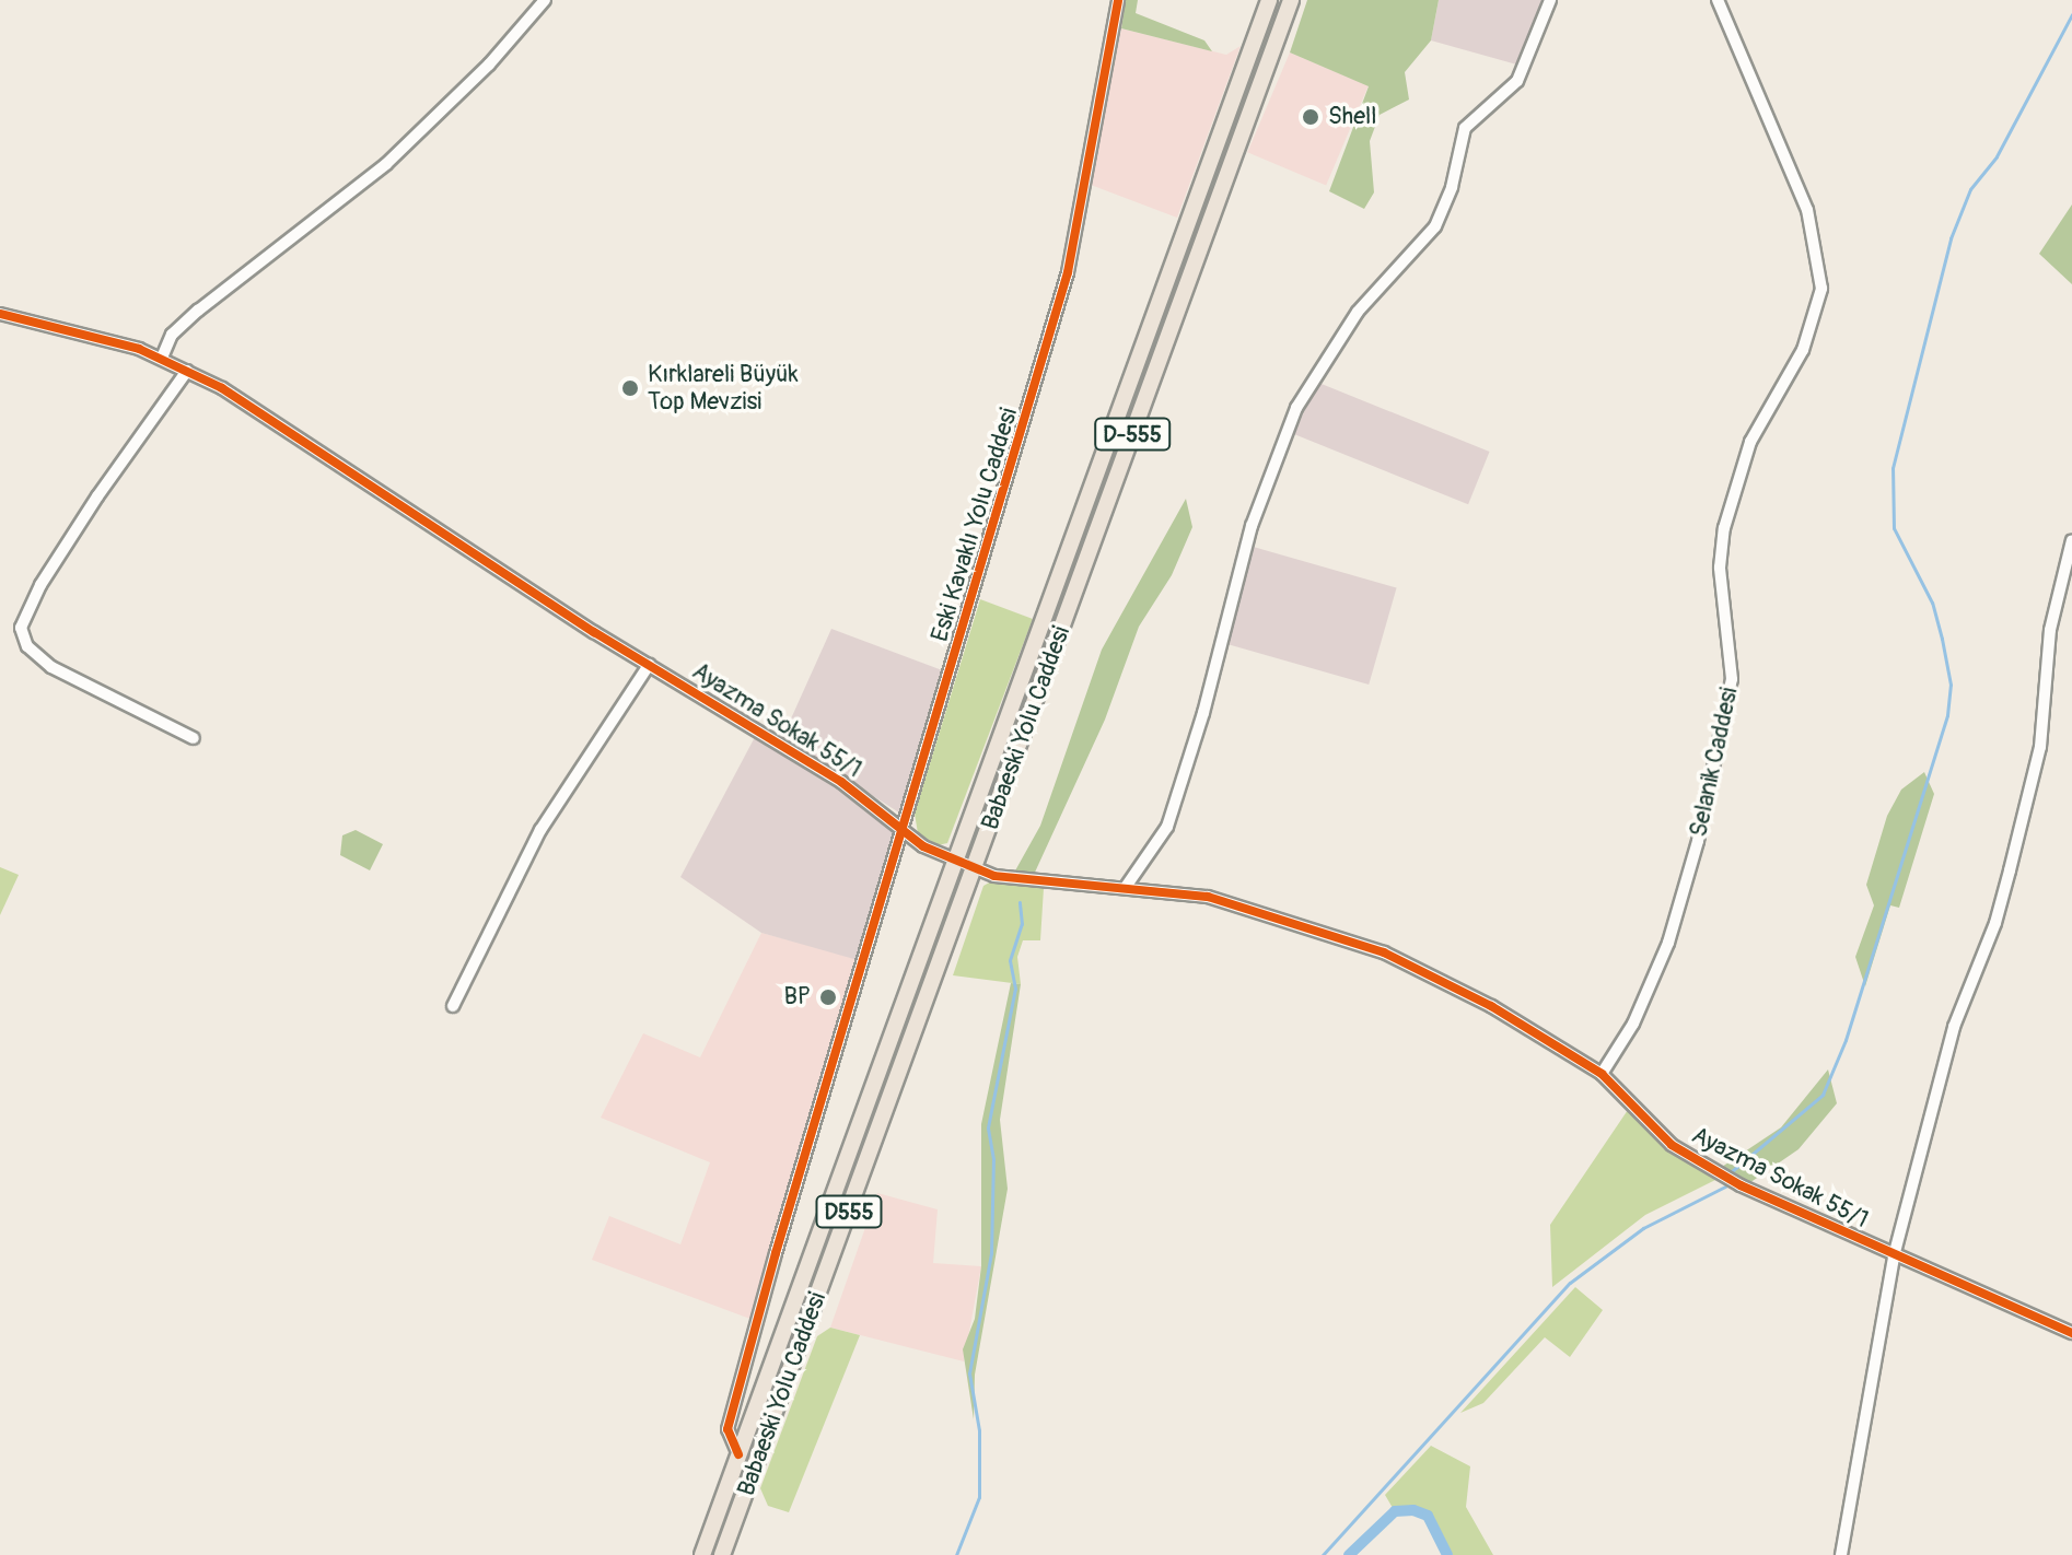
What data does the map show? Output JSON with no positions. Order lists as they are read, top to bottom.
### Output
{
  "streets": {
    "highway": ["D-555", "Babaeski Yolu Caddesi", "D555"],
    "street": ["Eski Kavaklı Yolu Caddesi", "Ayazma Sokak 55/1", "Selanik Caddesi"]
  },
  "crossings": [
    ["Eski Kavaklı Yolu Caddesi", "Ayazma Sokak 55/1"],
    ["Eski Kavaklı Yolu Caddesi", "Babaeski Yolu Caddesi"],
    ["Ayazma Sokak 55/1", "Babaeski Yolu Caddesi"],
    ["Ayazma Sokak 55/1", "Selanik Caddesi"]
  ],
  "places": ["Shell", "Kırklareli Büyük Top Mevzisi", "BP"]
}
